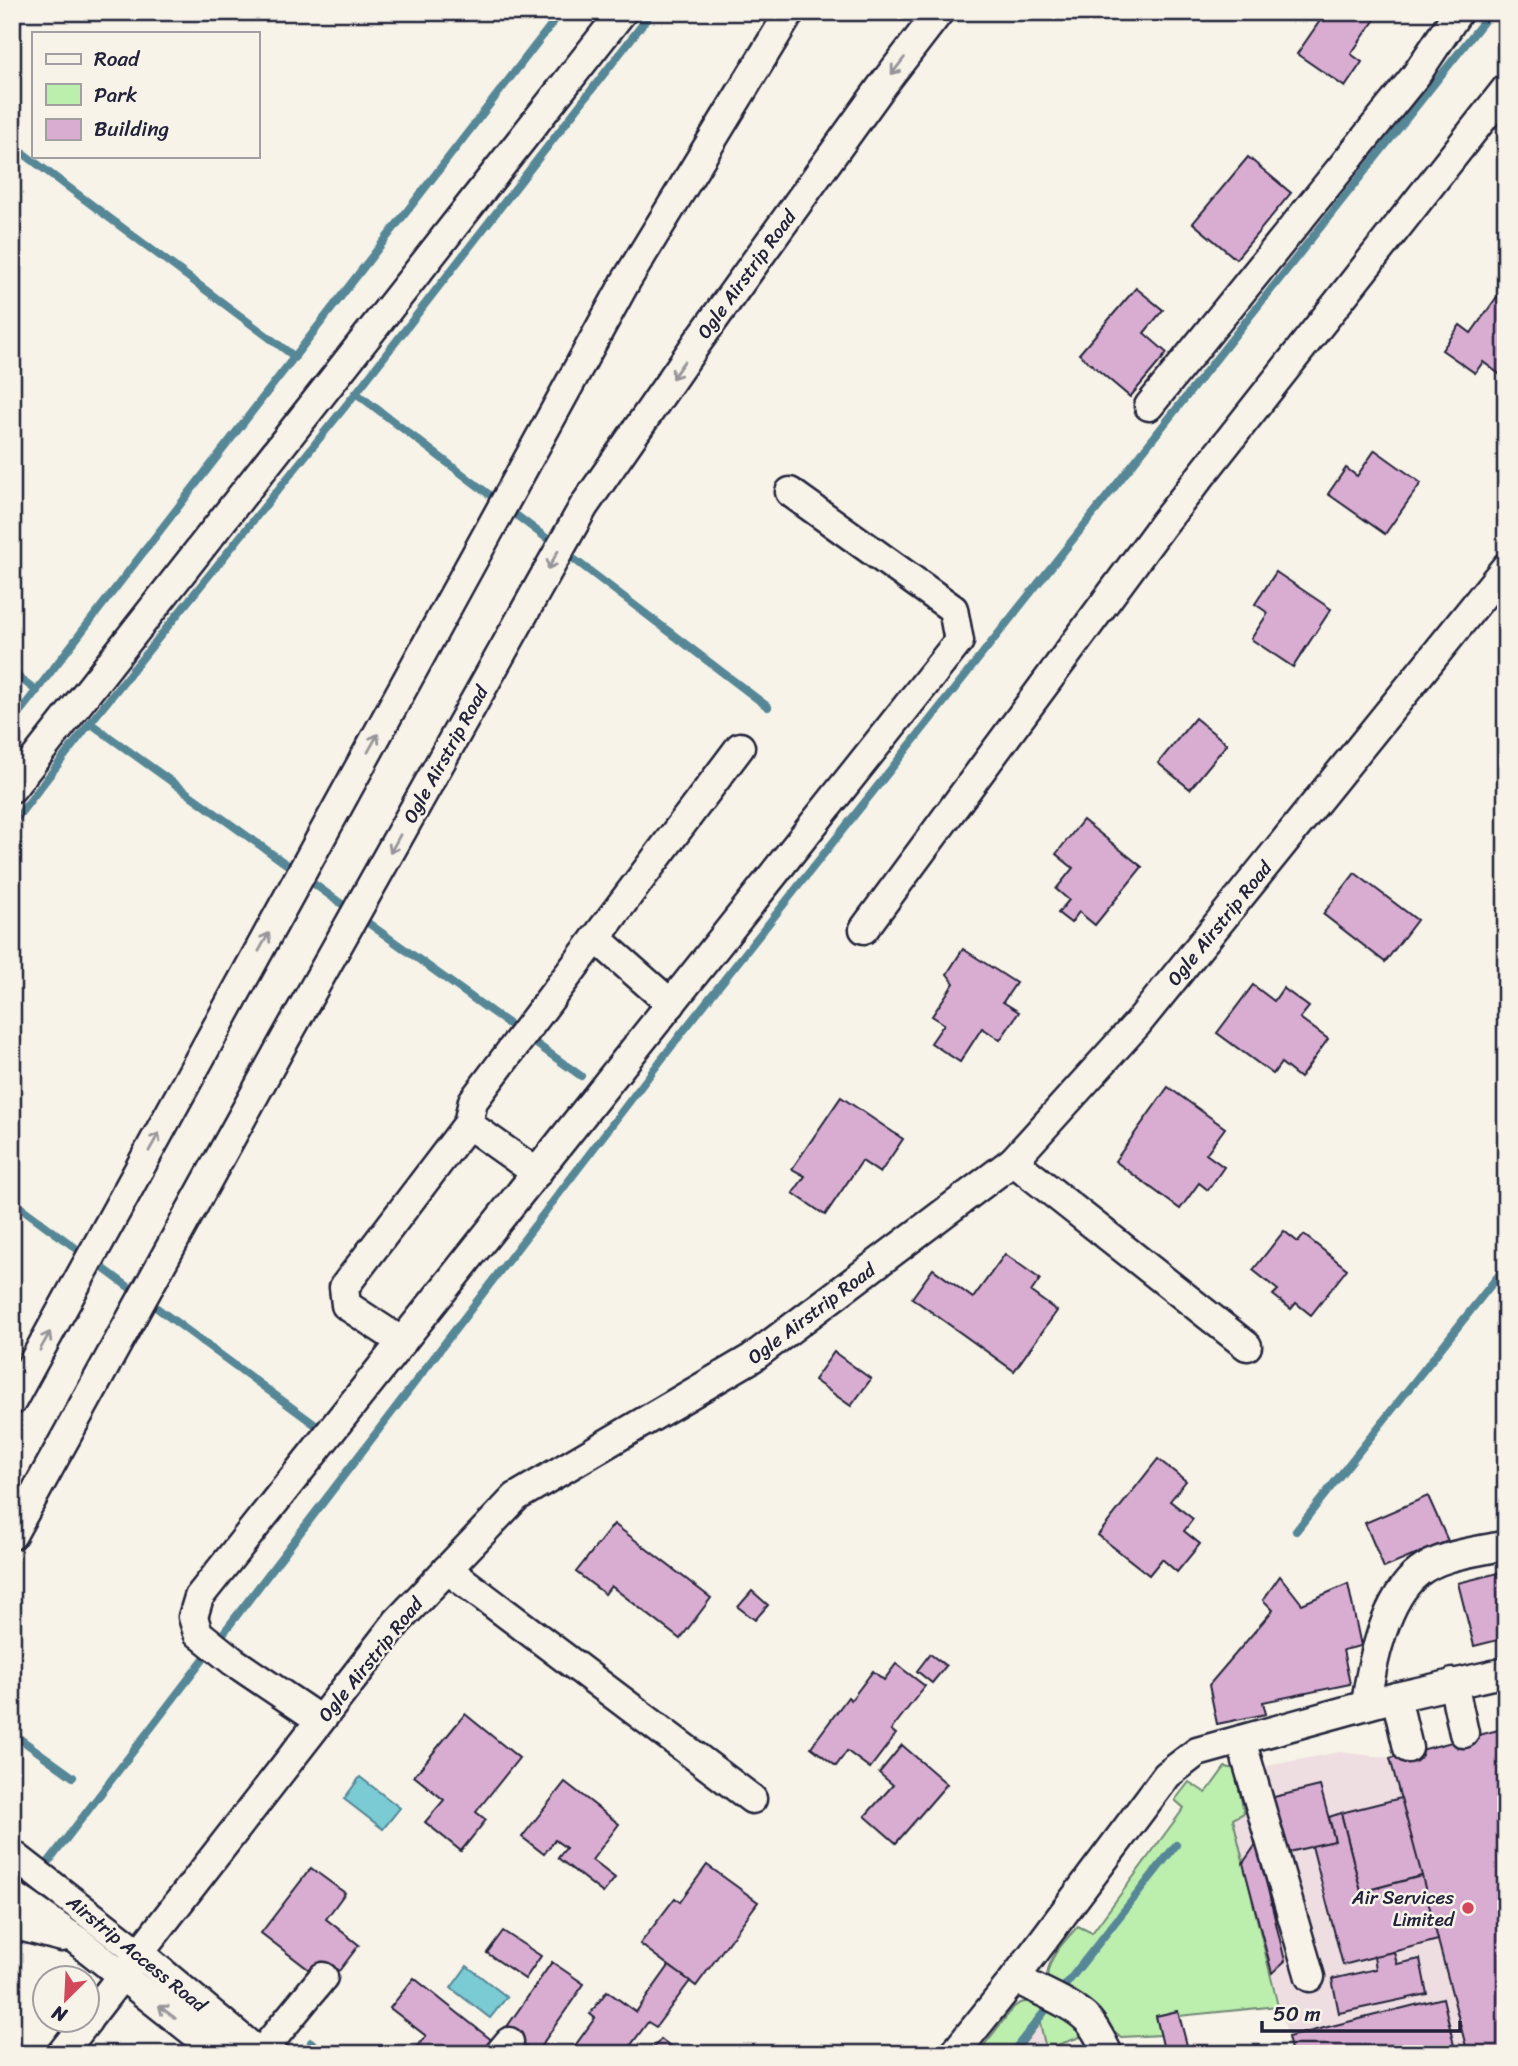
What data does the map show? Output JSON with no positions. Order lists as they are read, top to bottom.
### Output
{
  "streets": {
    "street": ["Ogle Airstrip Road", "Airstrip Access Road"]
  },
  "crossings": [
    ["Ogle Airstrip Road", "Airstrip Access Road"]
  ],
  "places": ["Air Services Limited"],
  "legend": ["Road", "Park", "Building"],
  "scale_bar": "50 m",
  "north": "bottom left"
}
